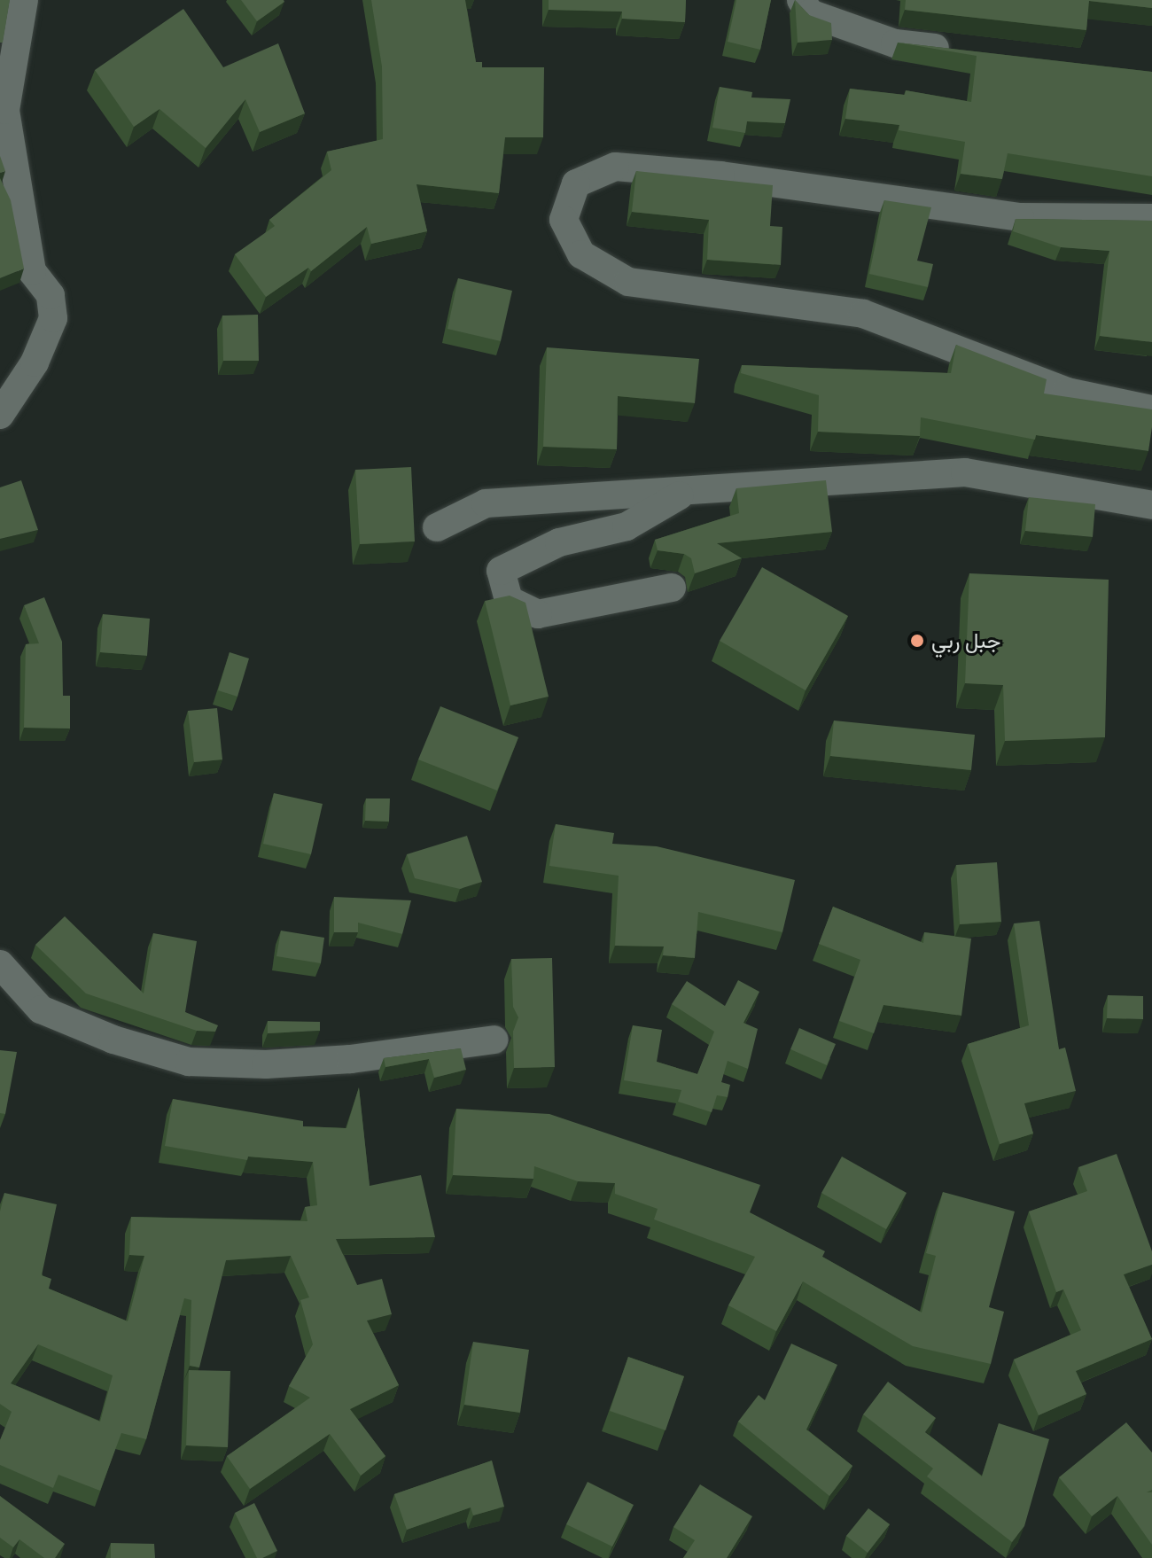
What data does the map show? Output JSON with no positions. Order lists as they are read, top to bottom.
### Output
{
  "places": ["جبل ربي"]
}
